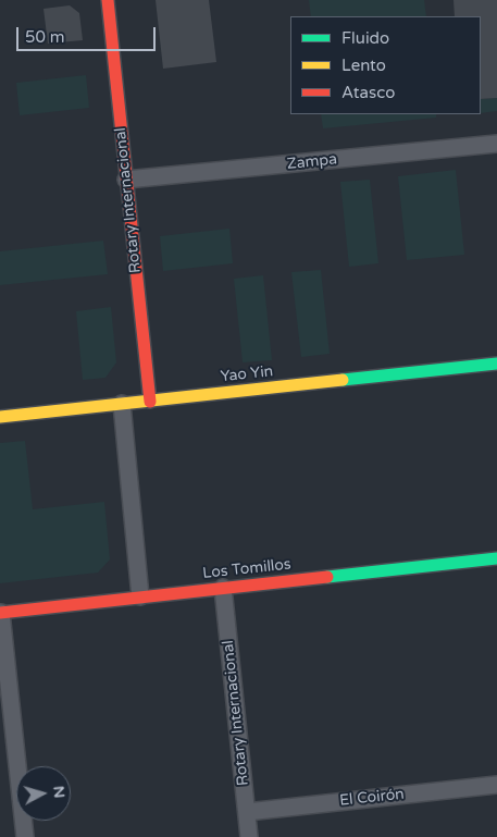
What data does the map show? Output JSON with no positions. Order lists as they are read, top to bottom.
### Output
{
  "streets": {
    "street": [
      "Zampa",
      "Rotary Internacional",
      "Yao Yin",
      "Los Tomillos",
      "El Coirón"
    ]
  },
  "crossings": [
    ["Zampa", "Rotary Internacional"],
    ["Rotary Internacional", "Yao Yin"],
    ["Rotary Internacional", "Los Tomillos"],
    ["Rotary Internacional", "El Coirón"]
  ],
  "legend": ["Fluido", "Lento", "Atasco"],
  "scale_bar": "50 m",
  "north": "right"
}
